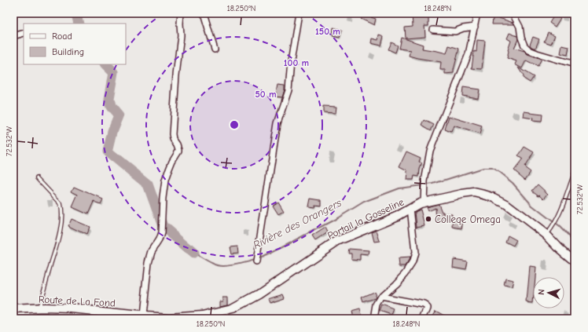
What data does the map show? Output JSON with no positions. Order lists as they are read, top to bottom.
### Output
{
  "streets": {
    "street": ["Portail la Gosseline", "Route de La Fond"]
  },
  "crossings": [
    ["Portail la Gosseline", "Route de La Fond"]
  ],
  "water": ["Rivière des Orangers"],
  "places": ["Colleqe Omega"],
  "legend": ["Road", "Building"],
  "north": "left",
  "coordinates": ["18.250°N", "18.248°N", "72.532°W"],
  "rings": ["150 m", "100 m", "50 m"]
}
